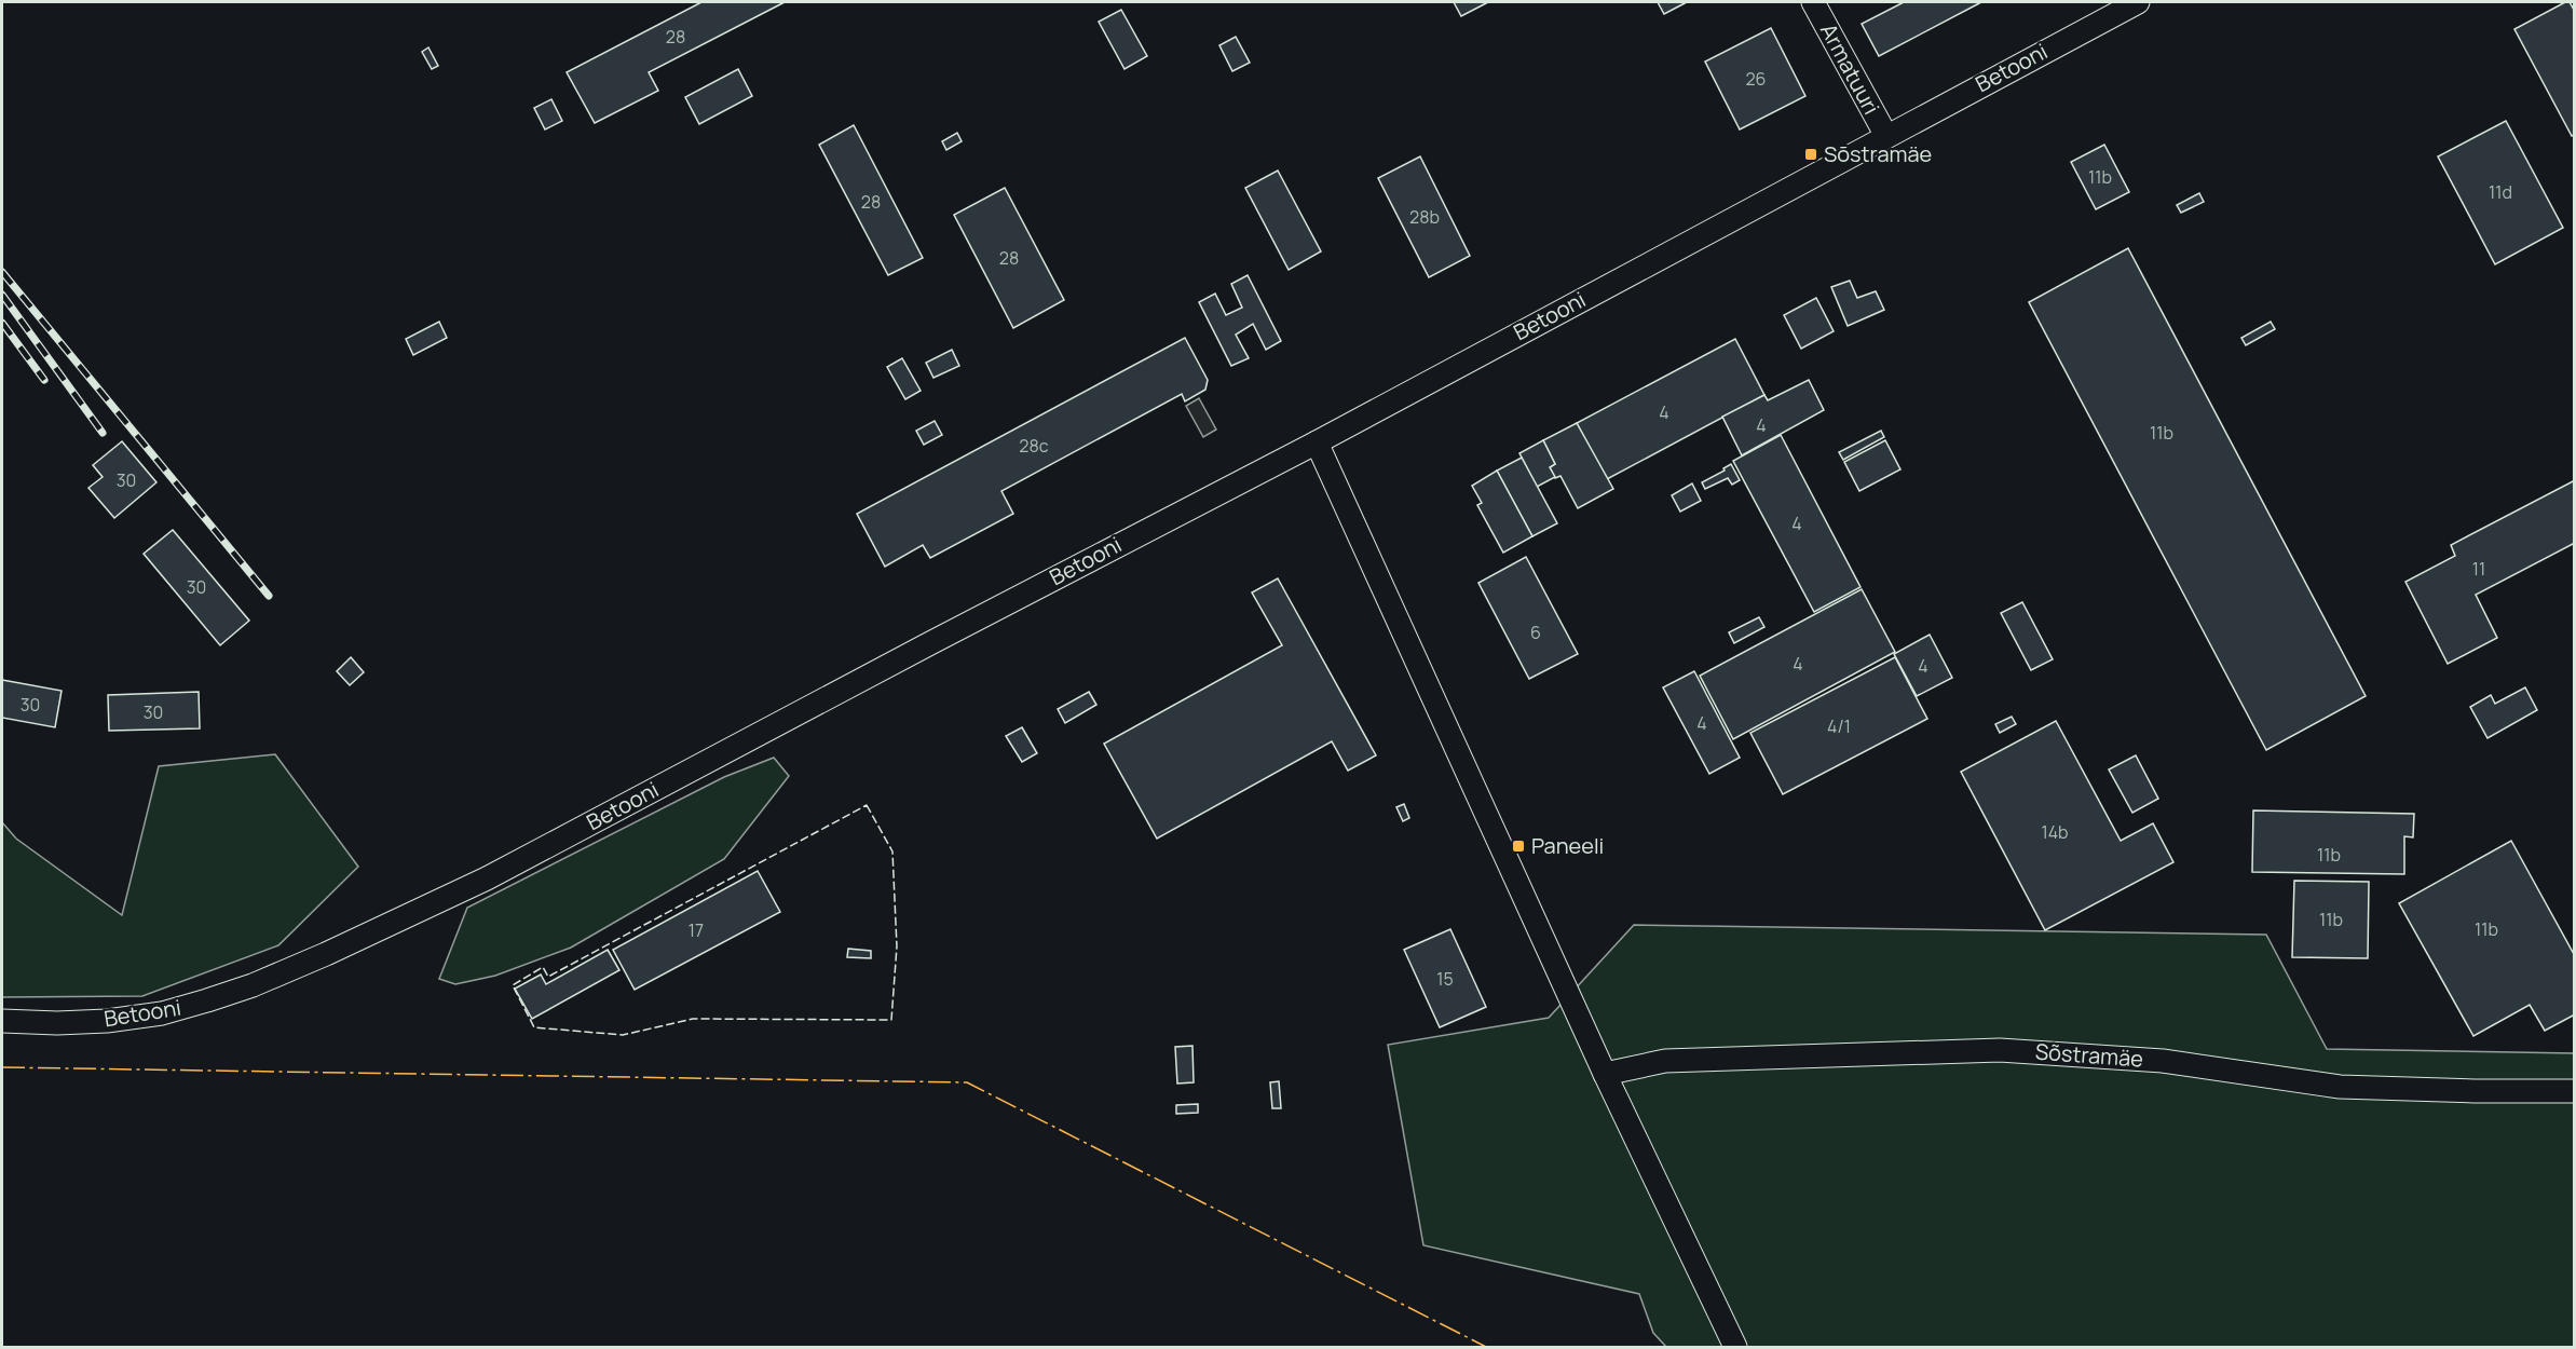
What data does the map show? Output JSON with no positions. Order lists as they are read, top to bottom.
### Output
{
  "streets": {
    "street": ["Betooni", "Armatuuri", "Sõstramäe"]
  },
  "crossings": [
    ["Betooni", "Armatuuri"]
  ],
  "places": {
    "transit": ["Sõstramäe", "Paneeli"]
  },
  "house_numbers": [
    "28",
    "26",
    "11b",
    "11d",
    "28",
    "28b",
    "28",
    "4",
    "4",
    "11b",
    "28c",
    "30",
    "4",
    "11",
    "30",
    "6",
    "4",
    "4",
    "30",
    "30",
    "4",
    "4/1",
    "14b",
    "11b",
    "11b",
    "11b",
    "17",
    "15"
  ]
}
